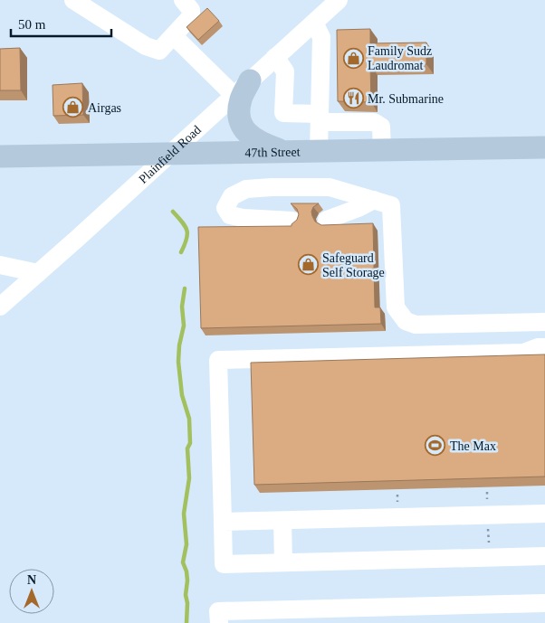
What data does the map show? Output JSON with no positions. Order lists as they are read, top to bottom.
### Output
{
  "streets": {
    "main road": ["47th Street"],
    "street": ["Plainfield Road"]
  },
  "crossings": [
    ["47th Street", "Plainfield Road"]
  ],
  "places": {
    "shop": ["Family Sudz Laudromat", "Airgas", "Safeguard Self Storage"],
    "restaurant": ["Mr. Submarine"],
    "sports": ["The Max"]
  },
  "scale_bar": "50 m",
  "north": "top"
}
